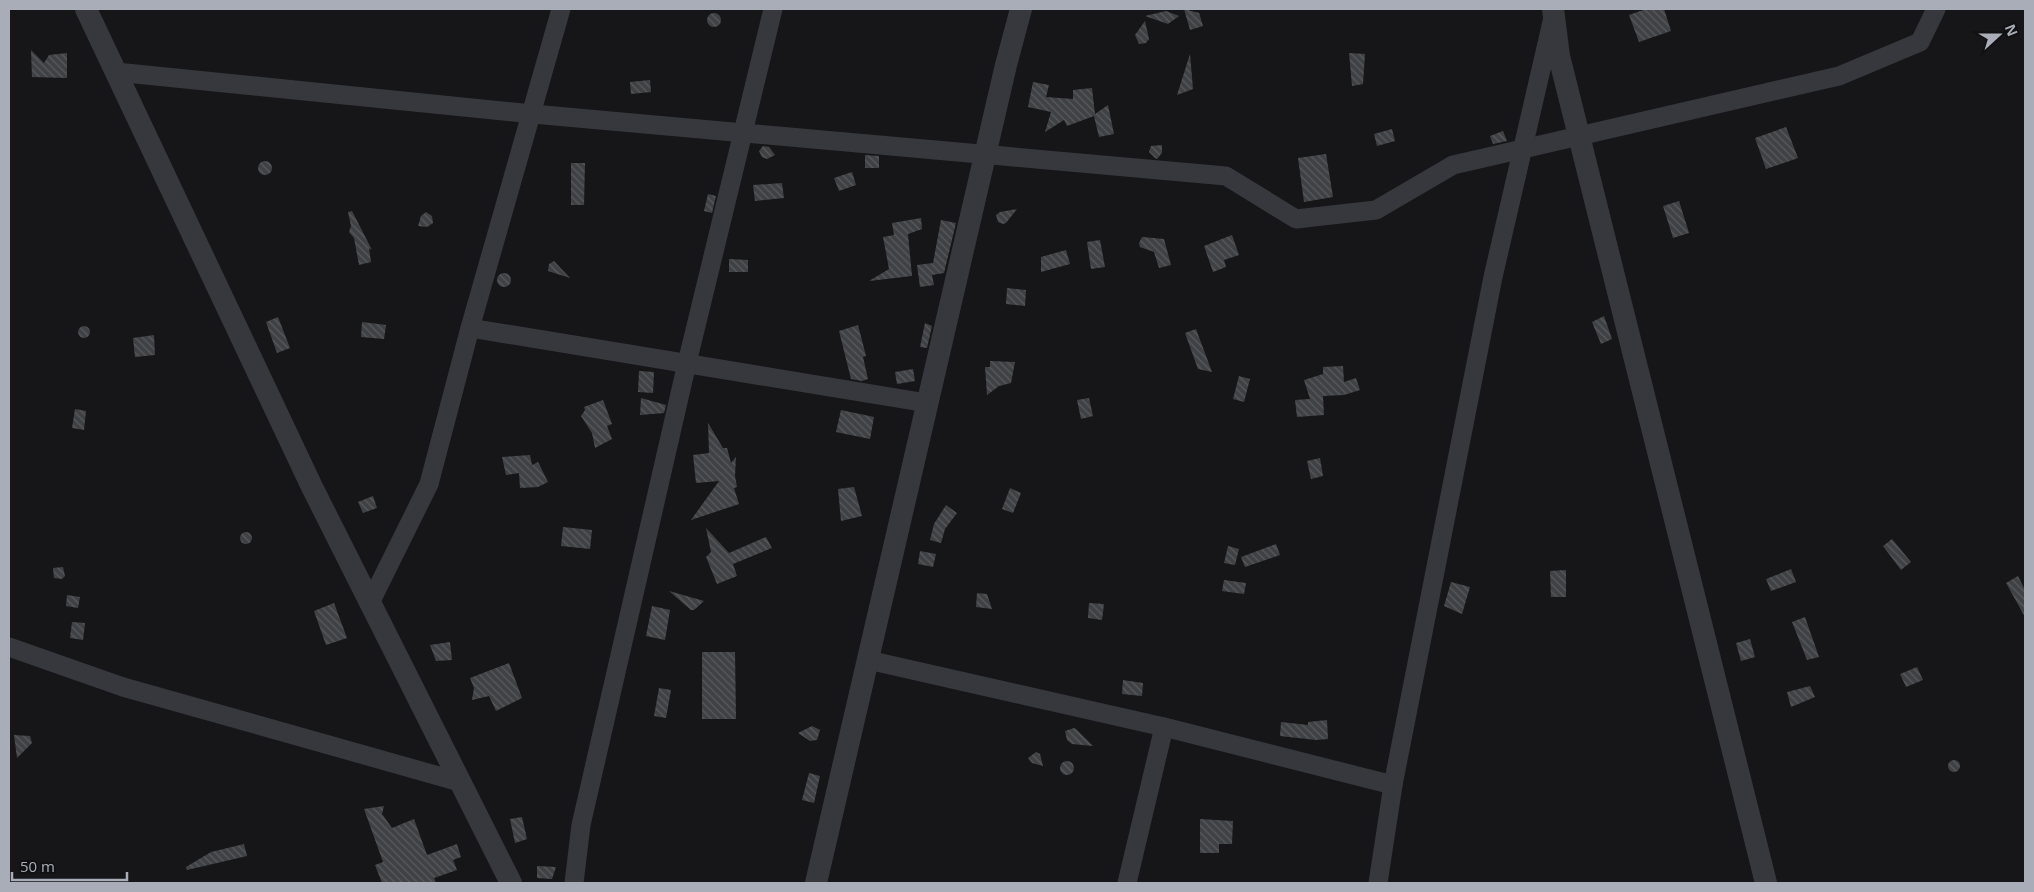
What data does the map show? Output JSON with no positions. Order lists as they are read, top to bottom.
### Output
{
  "scale_bar": "50 m",
  "north": "right"
}
